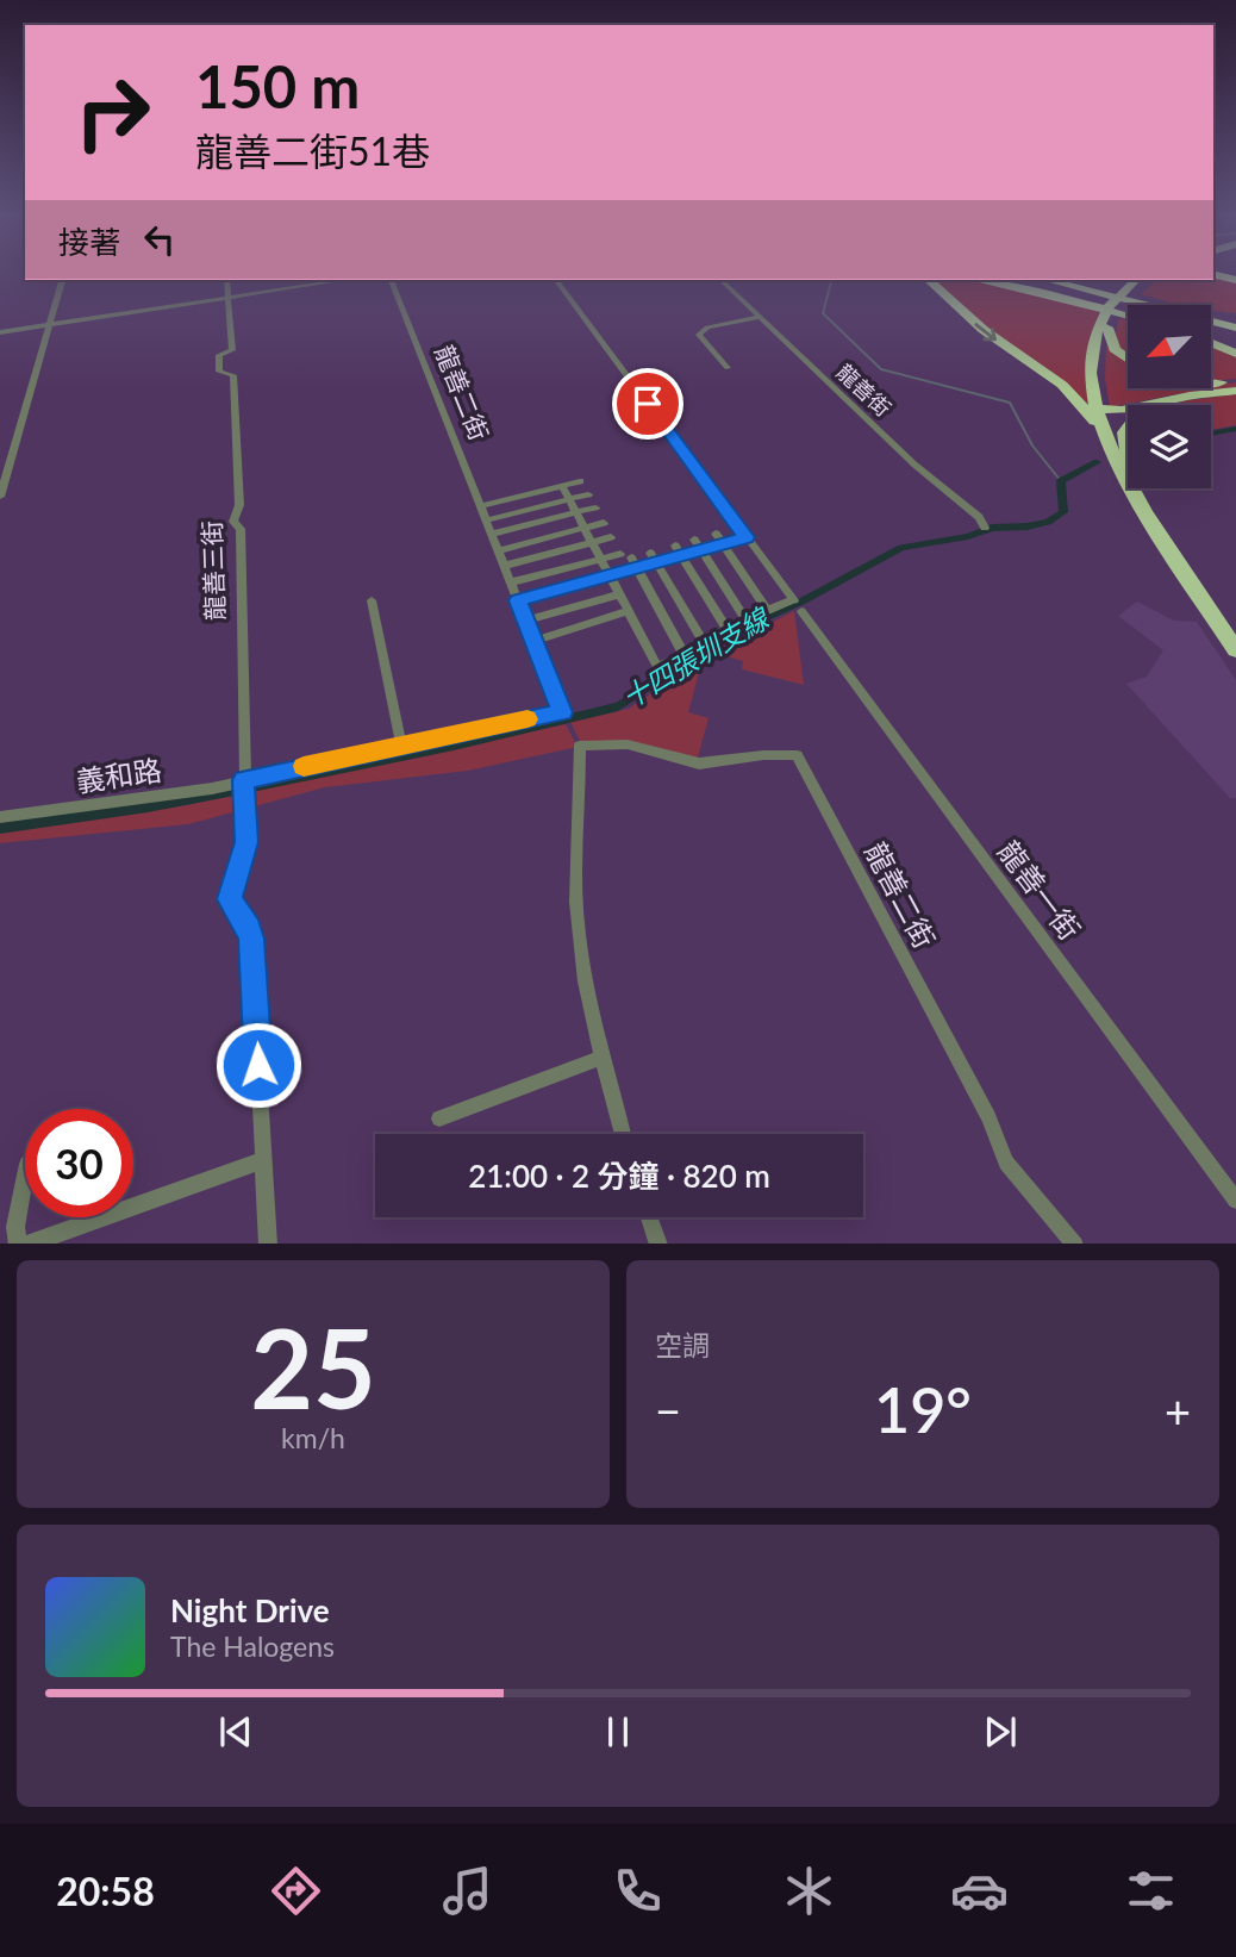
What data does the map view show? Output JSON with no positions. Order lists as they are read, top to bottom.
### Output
{
  "streets": {
    "street": [
      "龍善街",
      "龍善二街",
      "龍善三街",
      "義和路",
      "龍善一街"
    ]
  },
  "crossings": [
    ["龍善二街", "義和路"],
    ["龍善三街", "義和路"]
  ],
  "water": ["十四張圳支線"],
  "north": "bottom left",
  "page": {
    "turn": ["150 m", "龍善二街51巷"],
    "then": "接著",
    "limit": "30",
    "trip": "21:00 · 2 分鐘 · 820 m",
    "tile": [
      ["25", "km/h"],
      "空調"
    ],
    "heat": ["−", "19°", "+"],
    "song": ["Night Drive", "The Halogens"],
    "tabs": "20:58"
  }
}
